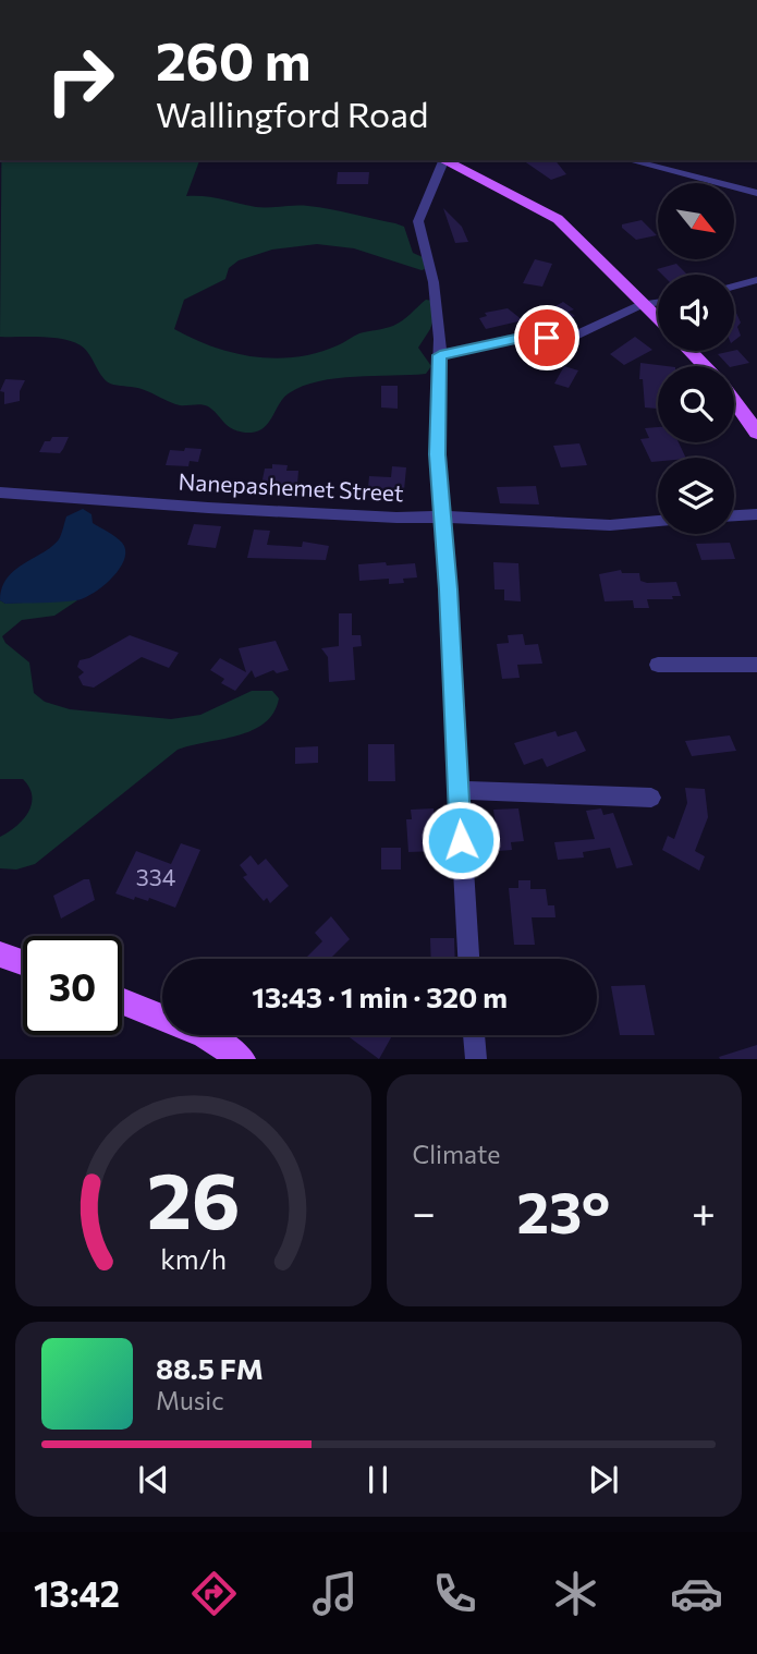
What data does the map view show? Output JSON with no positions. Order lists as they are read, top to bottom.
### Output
{
  "streets": {
    "street": ["Nanepashemet Street"]
  },
  "house_numbers": ["334"],
  "north": "bottom right",
  "page": {
    "turn": ["260 m", "Wallingford Road"],
    "limit": "30",
    "trip": "13:43 · 1 min · 320 m",
    "tile": "Climate",
    "heat": ["−", "23°", "+"],
    "song": ["88.5 FM", "Music"],
    "tabs": "13:42",
    "gauge": ["26", "km/h"]
  }
}
